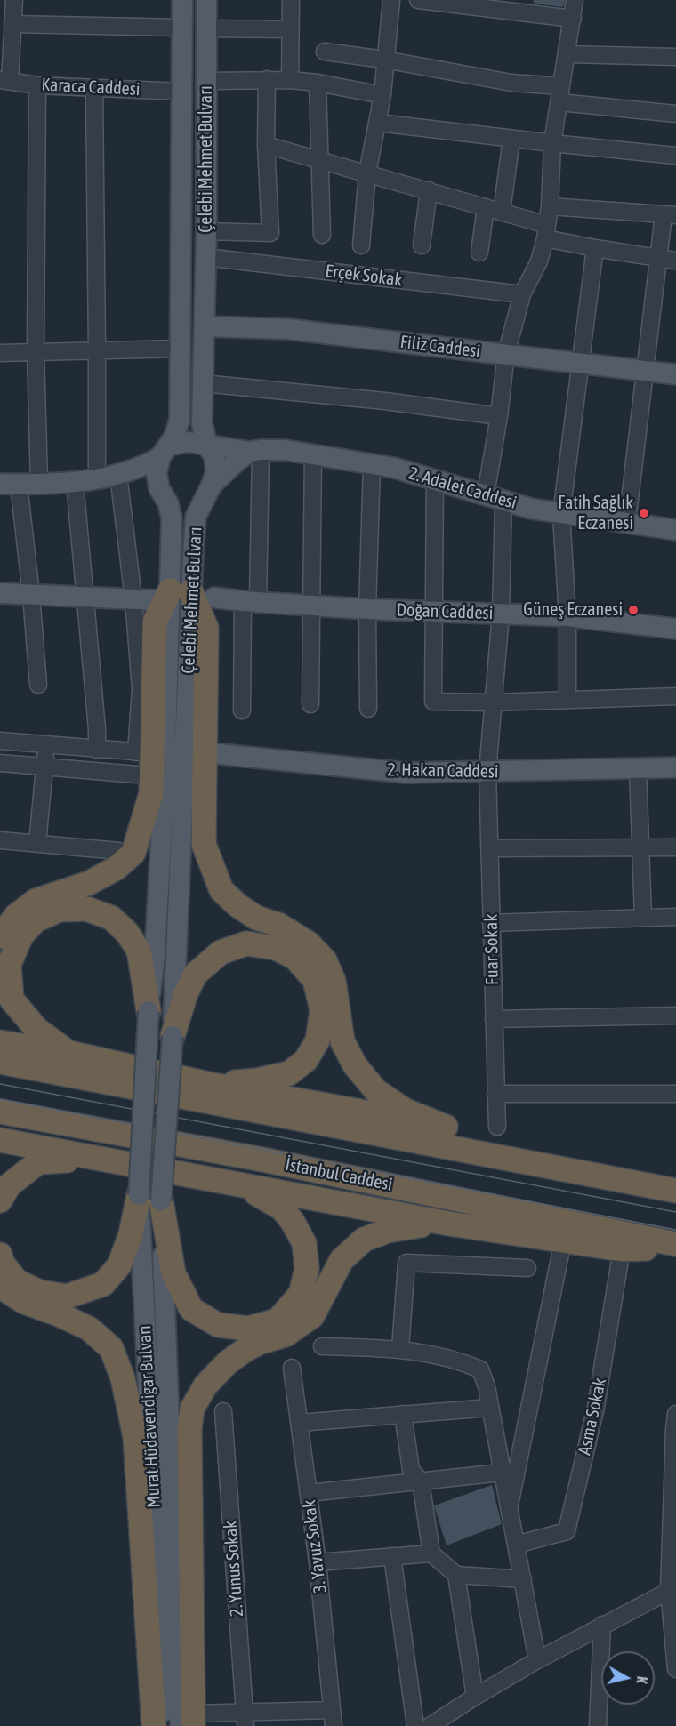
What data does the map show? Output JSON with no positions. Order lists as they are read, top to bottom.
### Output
{
  "streets": {
    "highway": ["İstanbul Caddesi"],
    "main road": [
      "Çelebi Mehmet Bulvarı",
      "Filiz Caddesi",
      "2. Adalet Caddesi",
      "Doğan Caddesi",
      "2. Hakan Caddesi",
      "Murat Hüdavendigar Bulvarı"
    ],
    "street": [
      "Karaca Caddesi",
      "Erçek Sokak",
      "Fuar Sokak",
      "Asma Sokak",
      "3. Yavuz Sokak",
      "2. Yunus Sokak"
    ]
  },
  "crossings": [
    ["Karaca Caddesi", "Çelebi Mehmet Bulvarı"],
    ["Çelebi Mehmet Bulvarı", "Erçek Sokak"],
    ["Çelebi Mehmet Bulvarı", "Filiz Caddesi"],
    ["Çelebi Mehmet Bulvarı", "2. Adalet Caddesi"],
    ["Çelebi Mehmet Bulvarı", "Doğan Caddesi"],
    ["Çelebi Mehmet Bulvarı", "Murat Hüdavendigar Bulvarı"],
    ["Erçek Sokak", "Fuar Sokak"],
    ["Filiz Caddesi", "Fuar Sokak"],
    ["2. Adalet Caddesi", "Fuar Sokak"],
    ["Doğan Caddesi", "Fuar Sokak"],
    ["2. Hakan Caddesi", "Fuar Sokak"]
  ],
  "places": ["Fatih Sağlık Eczanesi", "Güneş Eczanesi"],
  "north": "right"
}
